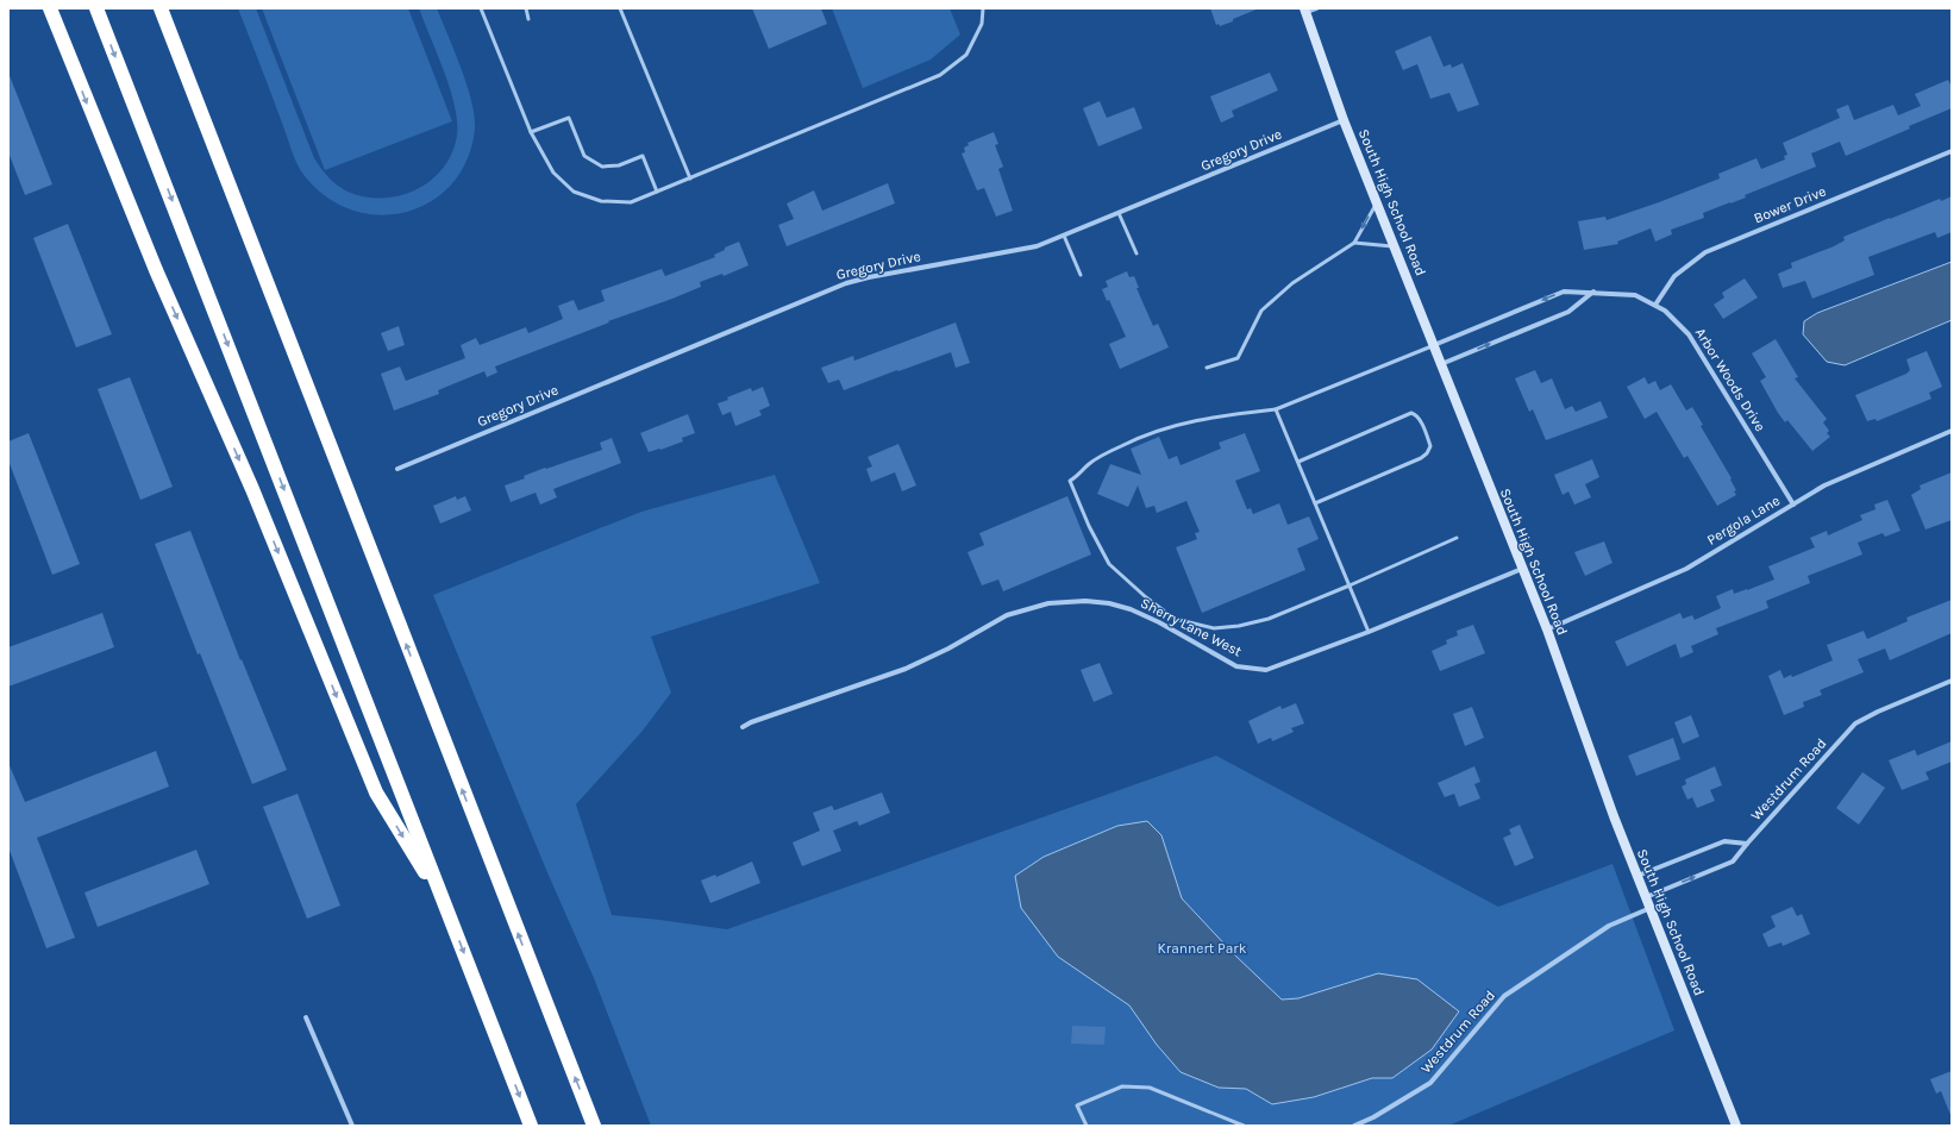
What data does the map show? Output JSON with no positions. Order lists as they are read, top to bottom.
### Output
{
  "streets": {
    "street": [
      "Gregory Drive",
      "South High School Road",
      "Bower Drive",
      "Arbor Woods Drive",
      "Pergola Lane",
      "Sherry Lane West",
      "Westdrum Road"
    ]
  },
  "crossings": [
    ["Gregory Drive", "South High School Road"],
    ["South High School Road", "Arbor Woods Drive"],
    ["South High School Road", "Pergola Lane"],
    ["South High School Road", "Sherry Lane West"],
    ["South High School Road", "Westdrum Road"],
    ["Bower Drive", "Arbor Woods Drive"],
    ["Arbor Woods Drive", "Pergola Lane"]
  ],
  "parks": ["Krannert Park"]
}
